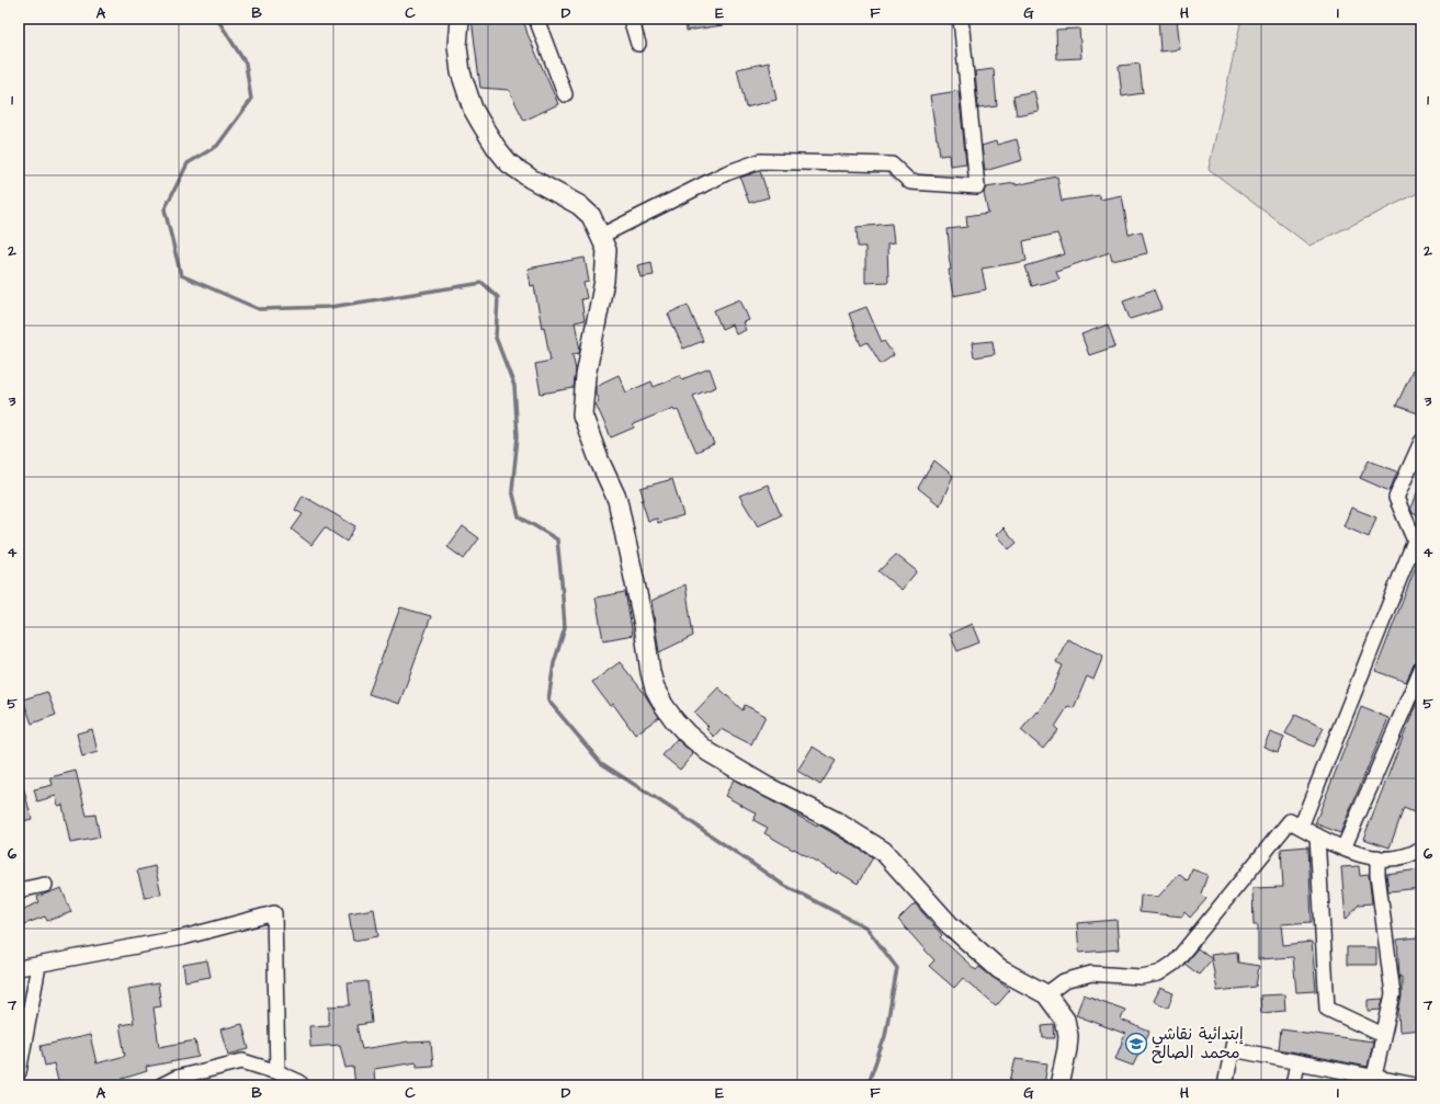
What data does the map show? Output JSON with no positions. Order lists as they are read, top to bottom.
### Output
{
  "places": {
    "school or university": ["إبتدائية نقاشي محمد الصالح"]
  },
  "grid": {
    "columns": [
      "A",
      "B",
      "C",
      "D",
      "E",
      "F",
      "G",
      "H",
      "I"
    ],
    "rows": [
      "1",
      "2",
      "3",
      "4",
      "5",
      "6",
      "7"
    ]
  }
}
